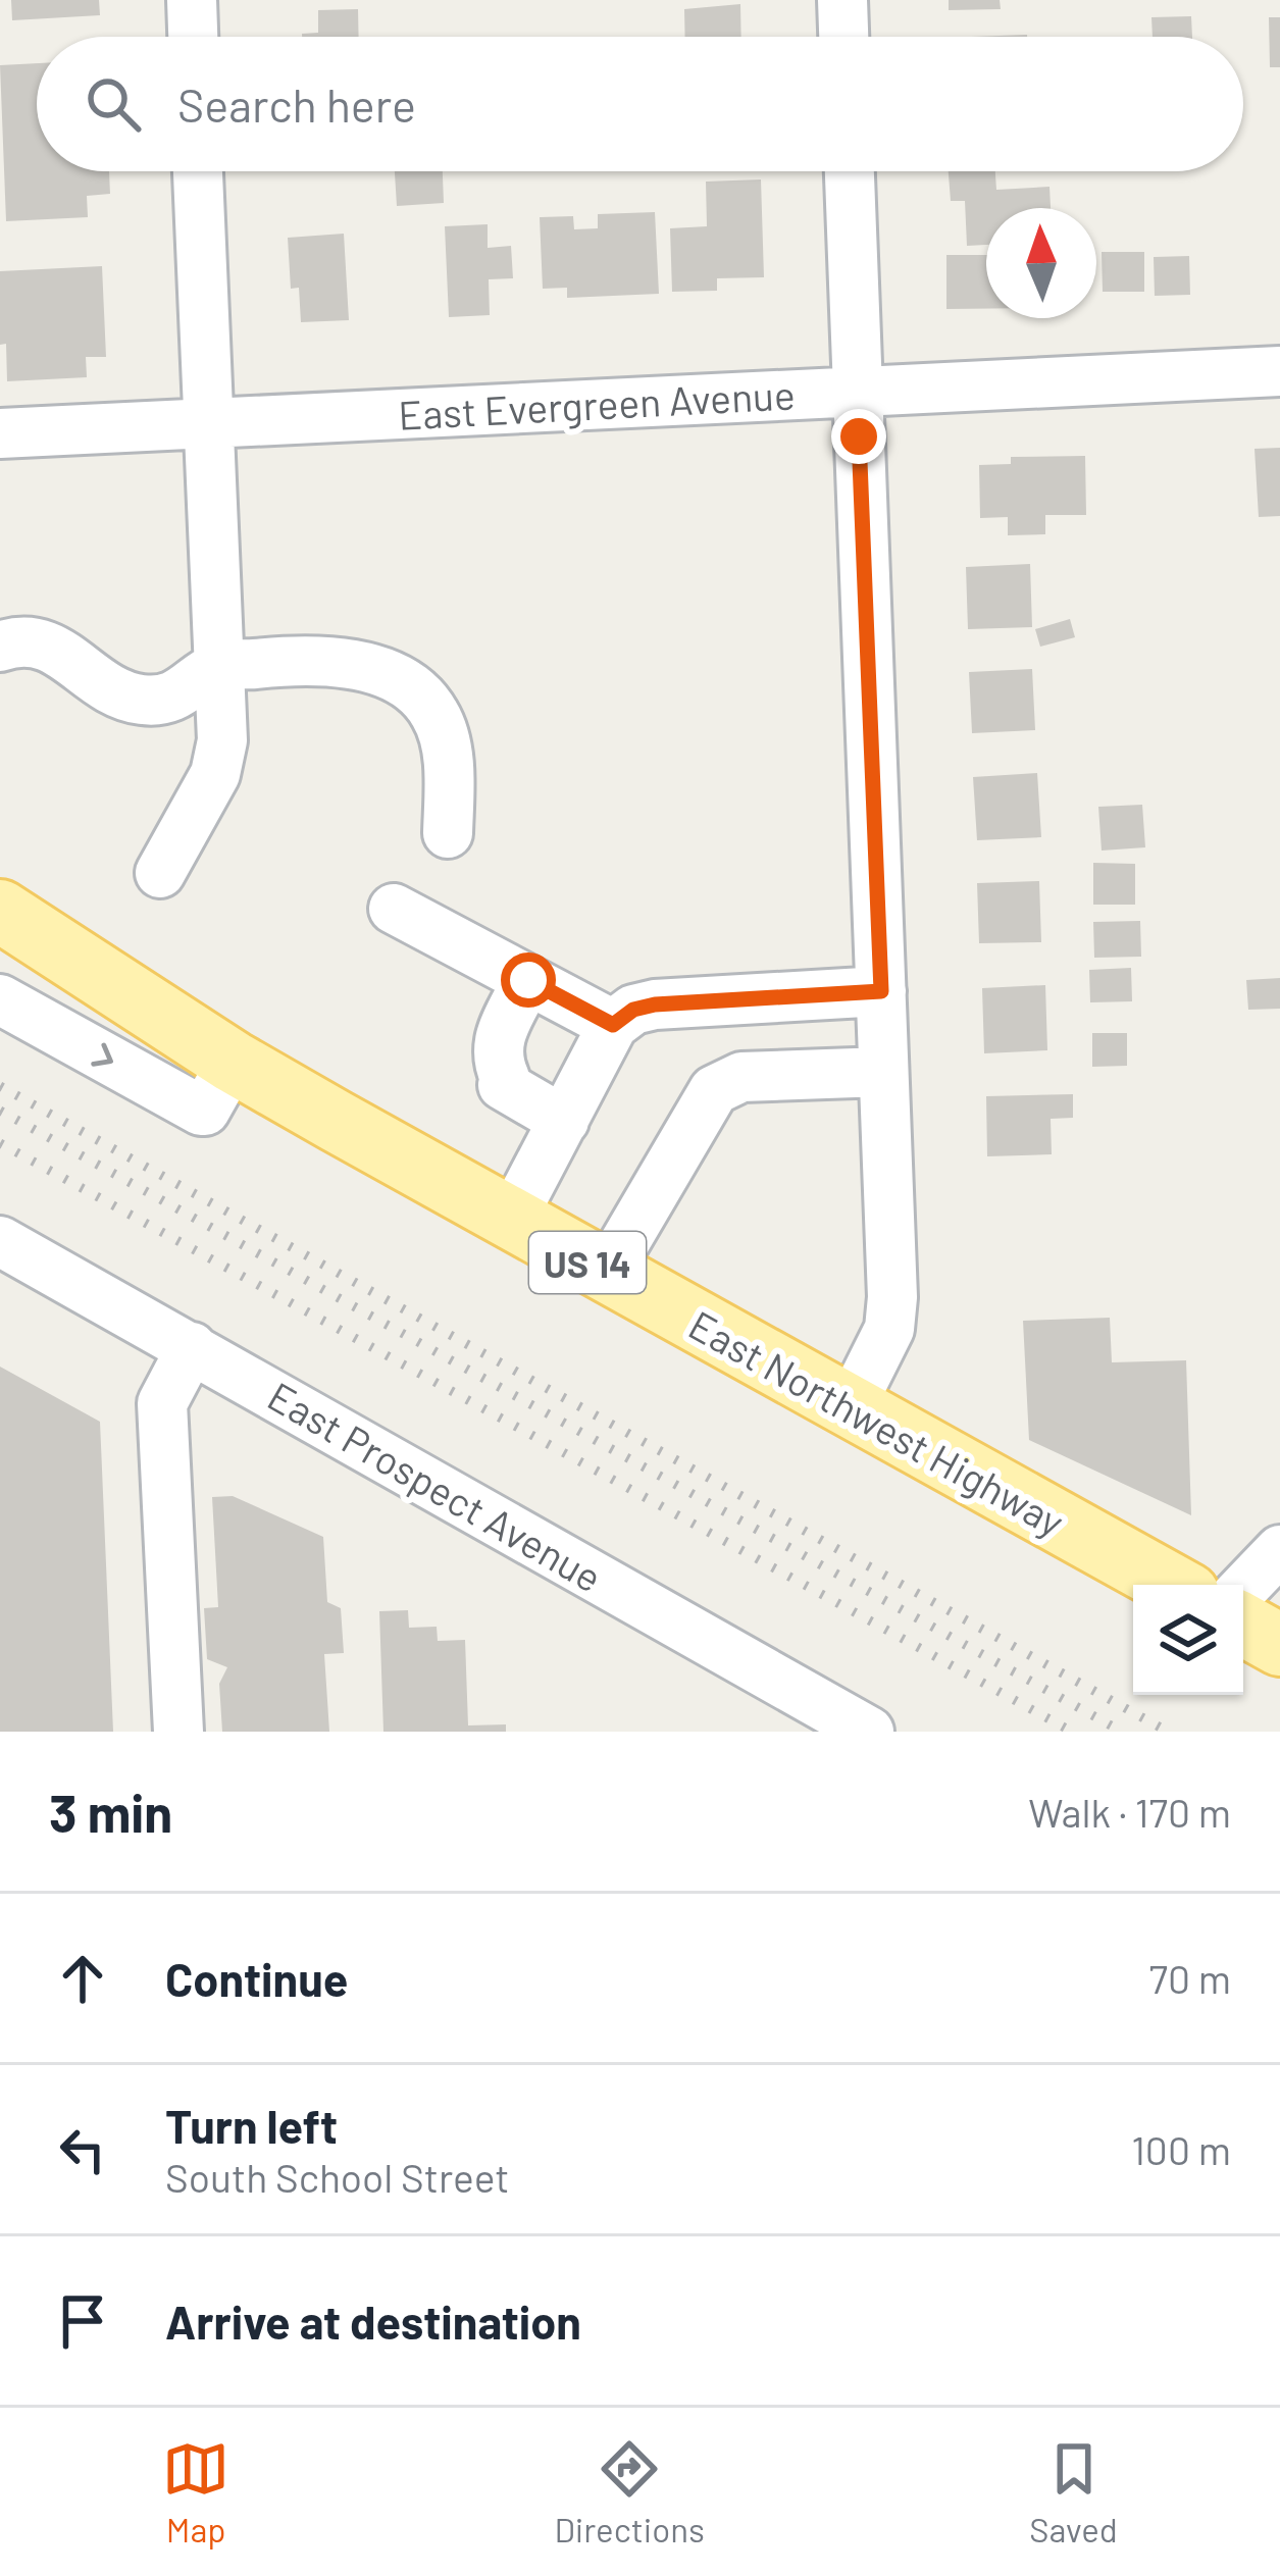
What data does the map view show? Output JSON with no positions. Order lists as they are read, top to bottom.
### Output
{
  "streets": {
    "main road": ["US 14", "East Northwest Highway"],
    "street": ["East Evergreen Avenue", "East Prospect Avenue"]
  },
  "north": "top",
  "page": {
    "search": "Search here",
    "heading": ["3 min", "Walk · 170 m"],
    "list": [
      ["Continue", "70 m"],
      ["Turn left", "South School Street", "100 m"],
      "Arrive at destination"
    ],
    "nav": ["Map", "Directions", "Saved"]
  }
}
